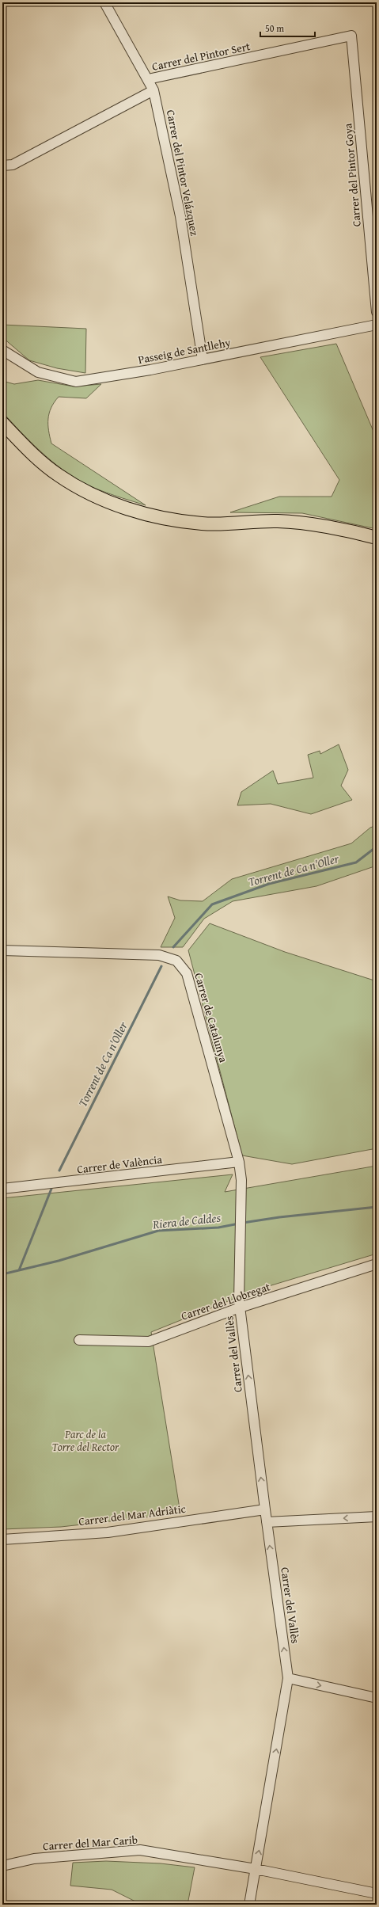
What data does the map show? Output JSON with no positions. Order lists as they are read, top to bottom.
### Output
{
  "streets": {
    "street": [
      "Carrer del Pintor Sert",
      "Carrer del Pintor Velázquez",
      "Carrer del Pintor Goya",
      "Passeig de Santllehy",
      "Carrer de Catalunya",
      "Carrer de València",
      "Carrer del Llobregat",
      "Carrer del Vallès",
      "Carrer del Mar Adriàtic",
      "Carrer del Mar Carib"
    ]
  },
  "crossings": [
    ["Carrer del Pintor Sert", "Carrer del Pintor Velázquez"],
    ["Carrer del Pintor Sert", "Carrer del Pintor Goya"],
    ["Carrer del Pintor Velázquez", "Passeig de Santllehy"],
    ["Carrer de Catalunya", "Carrer de València"],
    ["Carrer de Catalunya", "Carrer del Vallès"],
    ["Carrer del Llobregat", "Carrer del Vallès"],
    ["Carrer del Vallès", "Carrer del Mar Adriàtic"],
    ["Carrer del Vallès", "Carrer del Mar Carib"]
  ],
  "one_way": ["Carrer del Vallès"],
  "water": ["Torrent de Ca n'Oller", "Riera de Caldes"],
  "parks": ["Parc de la Torre del Rector"],
  "scale_bar": "50 m"
}
